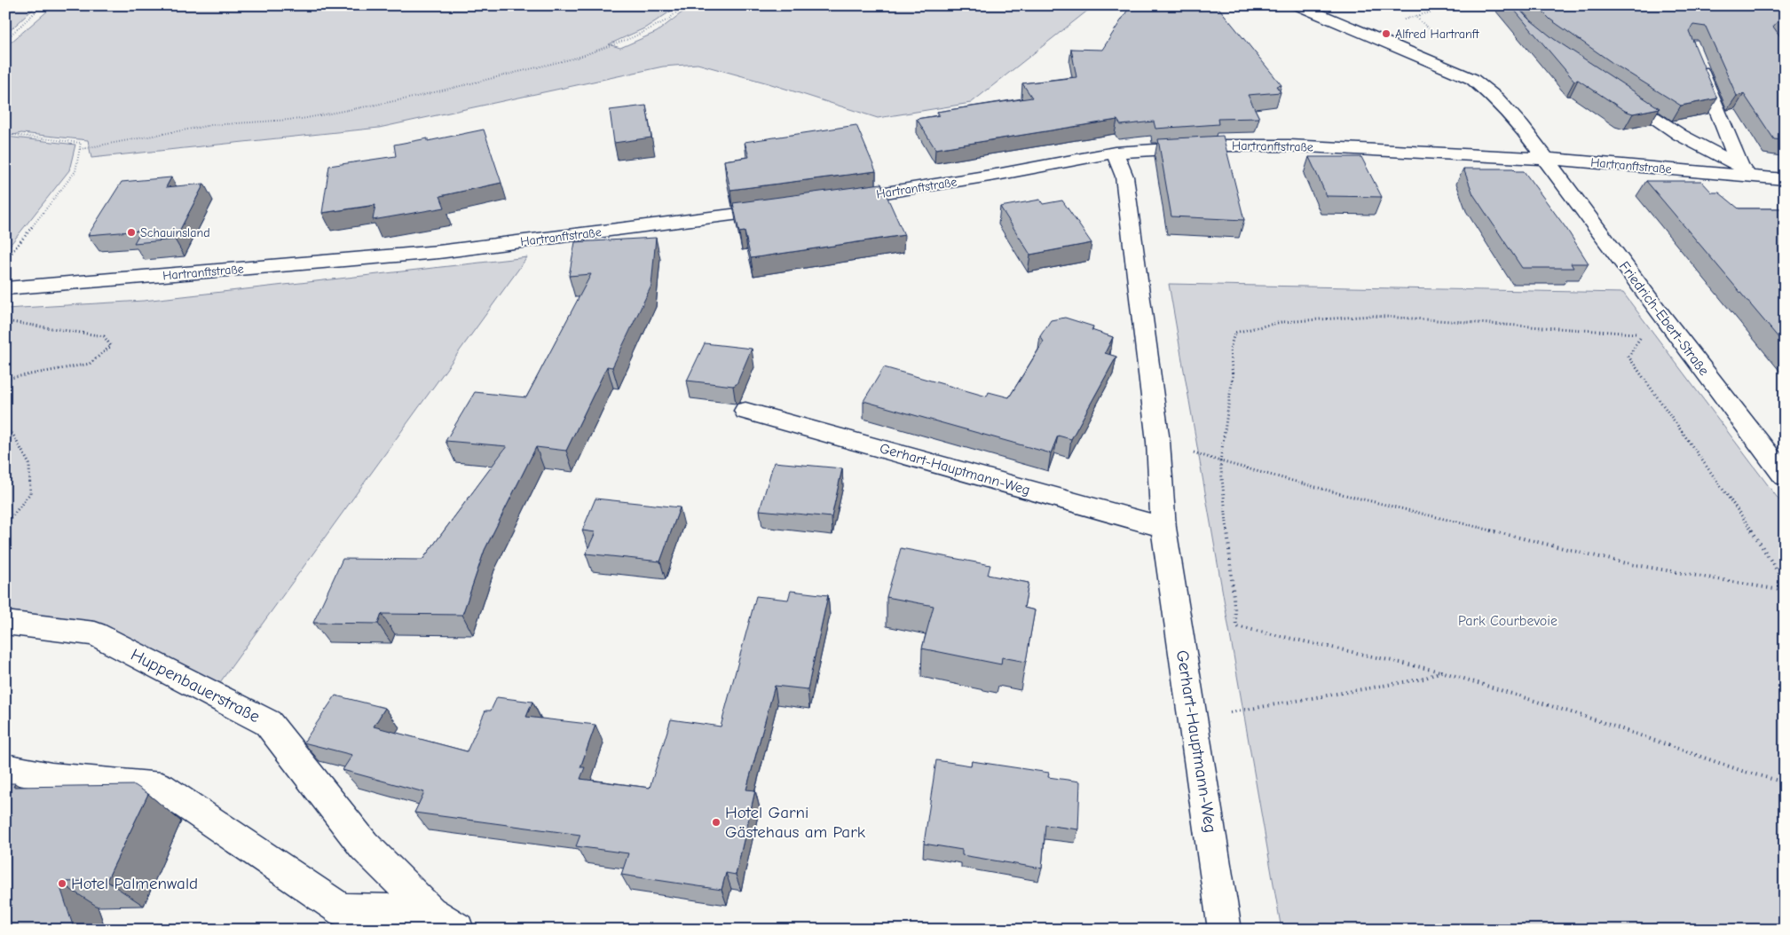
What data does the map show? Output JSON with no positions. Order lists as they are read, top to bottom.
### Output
{
  "streets": {
    "street": [
      "Hartranftstraße",
      "Friedrich-Ebert-Straße",
      "Gerhart-Hauptmann-Weg",
      "Huppenbauerstraße"
    ]
  },
  "crossings": [
    ["Hartranftstraße", "Friedrich-Ebert-Straße"],
    ["Hartranftstraße", "Gerhart-Hauptmann-Weg"]
  ],
  "parks": ["Park Courbevoie"],
  "places": [
    "Alfred Hartranft",
    "Schauinsland",
    "Hotel Garni Gästehaus am Park",
    "Hotel Palmenwald"
  ]
}
